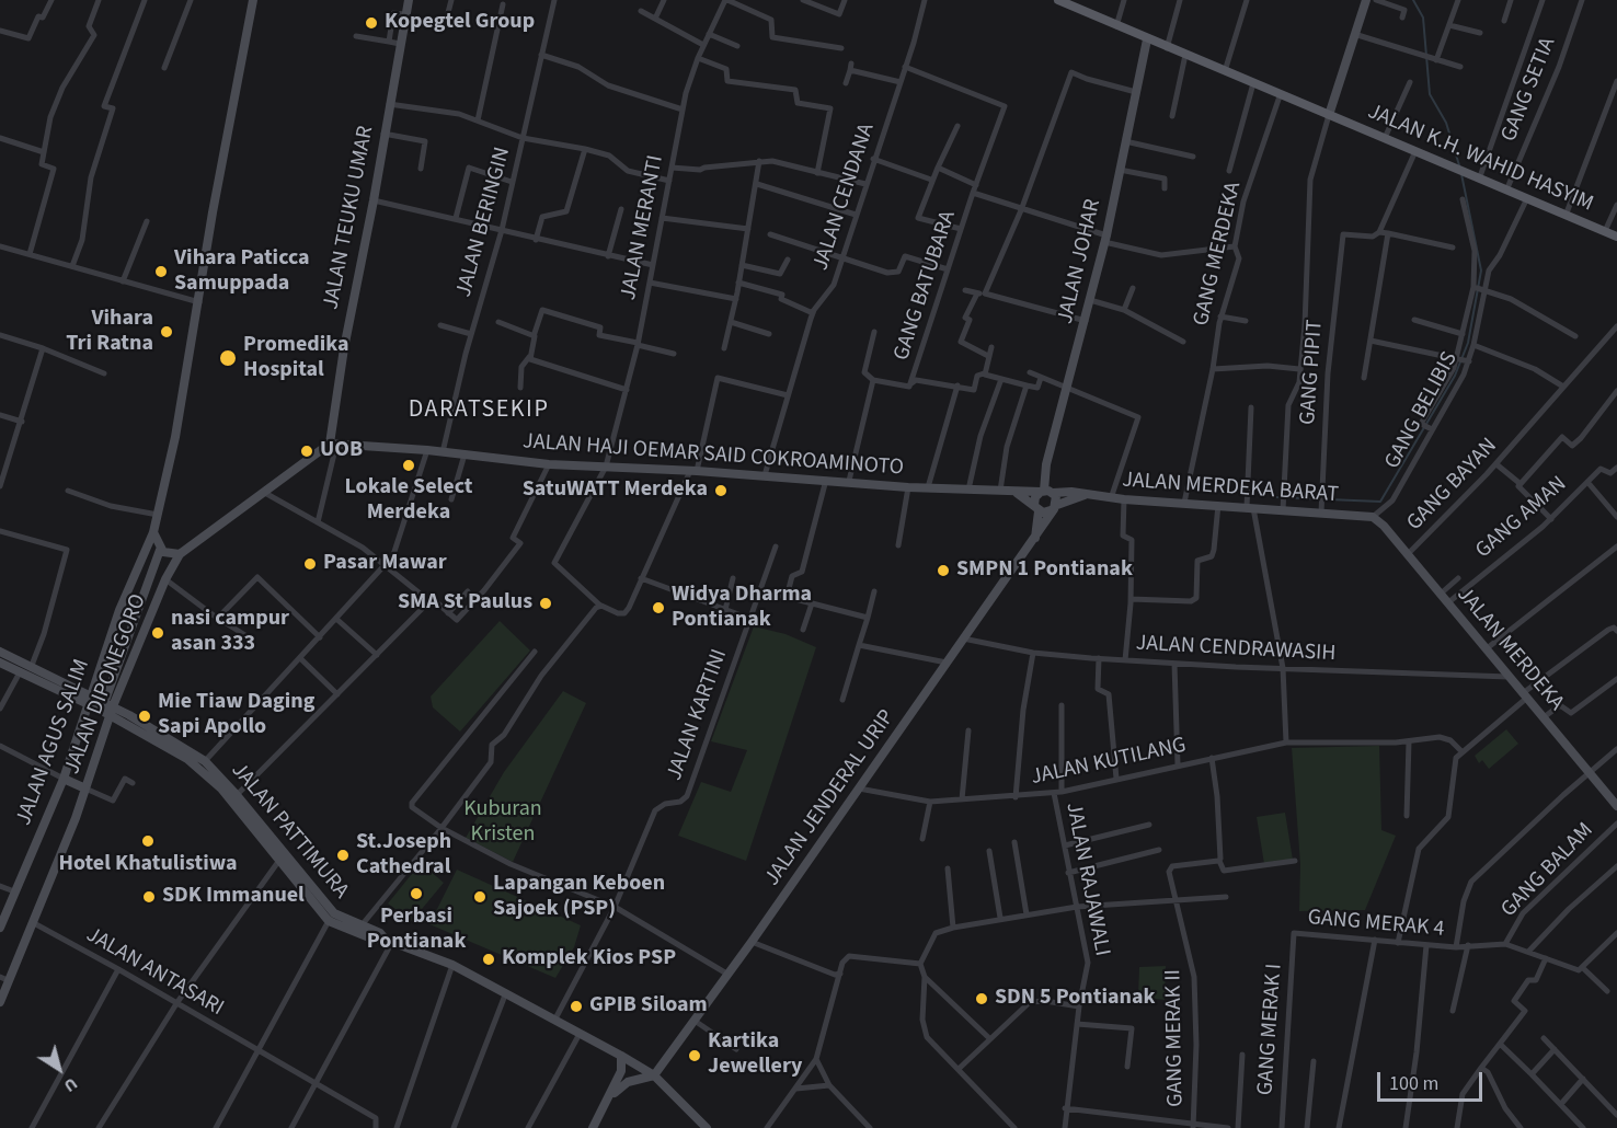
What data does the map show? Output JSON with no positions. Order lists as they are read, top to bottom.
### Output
{
  "streets": {
    "main road": ["JALAN K.H. WAHID HASYIM"],
    "street": [
      "GANG SETIA",
      "JALAN CENDANA",
      "JALAN TEUKU UMAR",
      "JALAN BERINGIN",
      "JALAN MERANTI",
      "GANG MERDEKA",
      "JALAN JOHAR",
      "GANG BATUBARA",
      "GANG PIPIT",
      "GANG BELIBIS",
      "JALAN HAJI OEMAR SAID COKROAMINOTO",
      "GANG BAYAN",
      "JALAN MERDEKA BARAT",
      "GANG AMAN",
      "JALAN CENDRAWASIH",
      "JALAN MERDEKA",
      "JALAN DIPONEGORO",
      "JALAN KARTINI",
      "JALAN AGUS SALIM",
      "JALAN KUTILANG",
      "JALAN JENDERAL URIP",
      "JALAN PATTIMURA",
      "GANG BALAM",
      "JALAN RAJAWALI",
      "GANG MERAK 4",
      "JALAN ANTASARI",
      "GANG MERAK I",
      "GANG MERAK II"
    ]
  },
  "crossings": [
    ["GANG SETIA", "JALAN K.H. WAHID HASYIM"],
    ["JALAN K.H. WAHID HASYIM", "GANG MERDEKA"],
    ["JALAN K.H. WAHID HASYIM", "JALAN JOHAR"],
    ["JALAN K.H. WAHID HASYIM", "GANG BELIBIS"],
    ["JALAN CENDANA", "JALAN HAJI OEMAR SAID COKROAMINOTO"],
    ["JALAN TEUKU UMAR", "JALAN HAJI OEMAR SAID COKROAMINOTO"],
    ["JALAN TEUKU UMAR", "JALAN DIPONEGORO"],
    ["JALAN BERINGIN", "JALAN HAJI OEMAR SAID COKROAMINOTO"],
    ["JALAN MERANTI", "JALAN HAJI OEMAR SAID COKROAMINOTO"],
    ["GANG MERDEKA", "GANG BATUBARA"],
    ["GANG MERDEKA", "JALAN MERDEKA BARAT"],
    ["JALAN JOHAR", "GANG BATUBARA"],
    ["JALAN JOHAR", "JALAN HAJI OEMAR SAID COKROAMINOTO"],
    ["JALAN JOHAR", "JALAN MERDEKA BARAT"],
    ["GANG BATUBARA", "JALAN HAJI OEMAR SAID COKROAMINOTO"],
    ["GANG PIPIT", "JALAN MERDEKA BARAT"],
    ["GANG BELIBIS", "JALAN MERDEKA BARAT"],
    ["GANG BELIBIS", "JALAN MERDEKA"],
    ["JALAN HAJI OEMAR SAID COKROAMINOTO", "JALAN MERDEKA BARAT"],
    ["JALAN HAJI OEMAR SAID COKROAMINOTO", "JALAN DIPONEGORO"],
    ["GANG BAYAN", "JALAN MERDEKA"],
    ["JALAN MERDEKA BARAT", "JALAN MERDEKA"],
    ["GANG AMAN", "JALAN MERDEKA"],
    ["JALAN CENDRAWASIH", "JALAN MERDEKA"],
    ["JALAN CENDRAWASIH", "JALAN JENDERAL URIP"],
    ["JALAN DIPONEGORO", "JALAN AGUS SALIM"],
    ["JALAN DIPONEGORO", "JALAN PATTIMURA"],
    ["JALAN DIPONEGORO", "JALAN ANTASARI"],
    ["JALAN KARTINI", "JALAN PATTIMURA"],
    ["JALAN AGUS SALIM", "JALAN PATTIMURA"],
    ["JALAN KUTILANG", "JALAN JENDERAL URIP"],
    ["JALAN KUTILANG", "JALAN RAJAWALI"],
    ["JALAN JENDERAL URIP", "JALAN PATTIMURA"],
    ["GANG BALAM", "GANG MERAK 4"],
    ["GANG MERAK 4", "GANG MERAK I"]
  ],
  "districts": ["DARATSEKIP"],
  "parks": ["Kuburan Kristen"],
  "places": [
    "Kopegtel Group",
    "Vihara Paticca Samuppada",
    "Vihara Tri Ratna",
    "Promedika Hospital",
    "UOB",
    "Lokale Select Merdeka",
    "SatuWATT Merdeka",
    "Pasar Mawar",
    "SMPN 1 Pontianak",
    "SMA St Paulus",
    "Widya Dharma Pontianak",
    "nasi campur asan 333",
    "Mie Tiaw Daging Sapi Apollo",
    "Hotel Khatulistiwa",
    "St.Joseph Cathedral",
    "Perbasi Pontianak",
    "SDK Immanuel",
    "Lapangan Keboen Sajoek (PSP)",
    "Komplek Kios PSP",
    "SDN 5 Pontianak",
    "GPIB Siloam",
    "Kartika Jewellery"
  ],
  "scale_bar": "100 m",
  "north": "bottom right"
}
